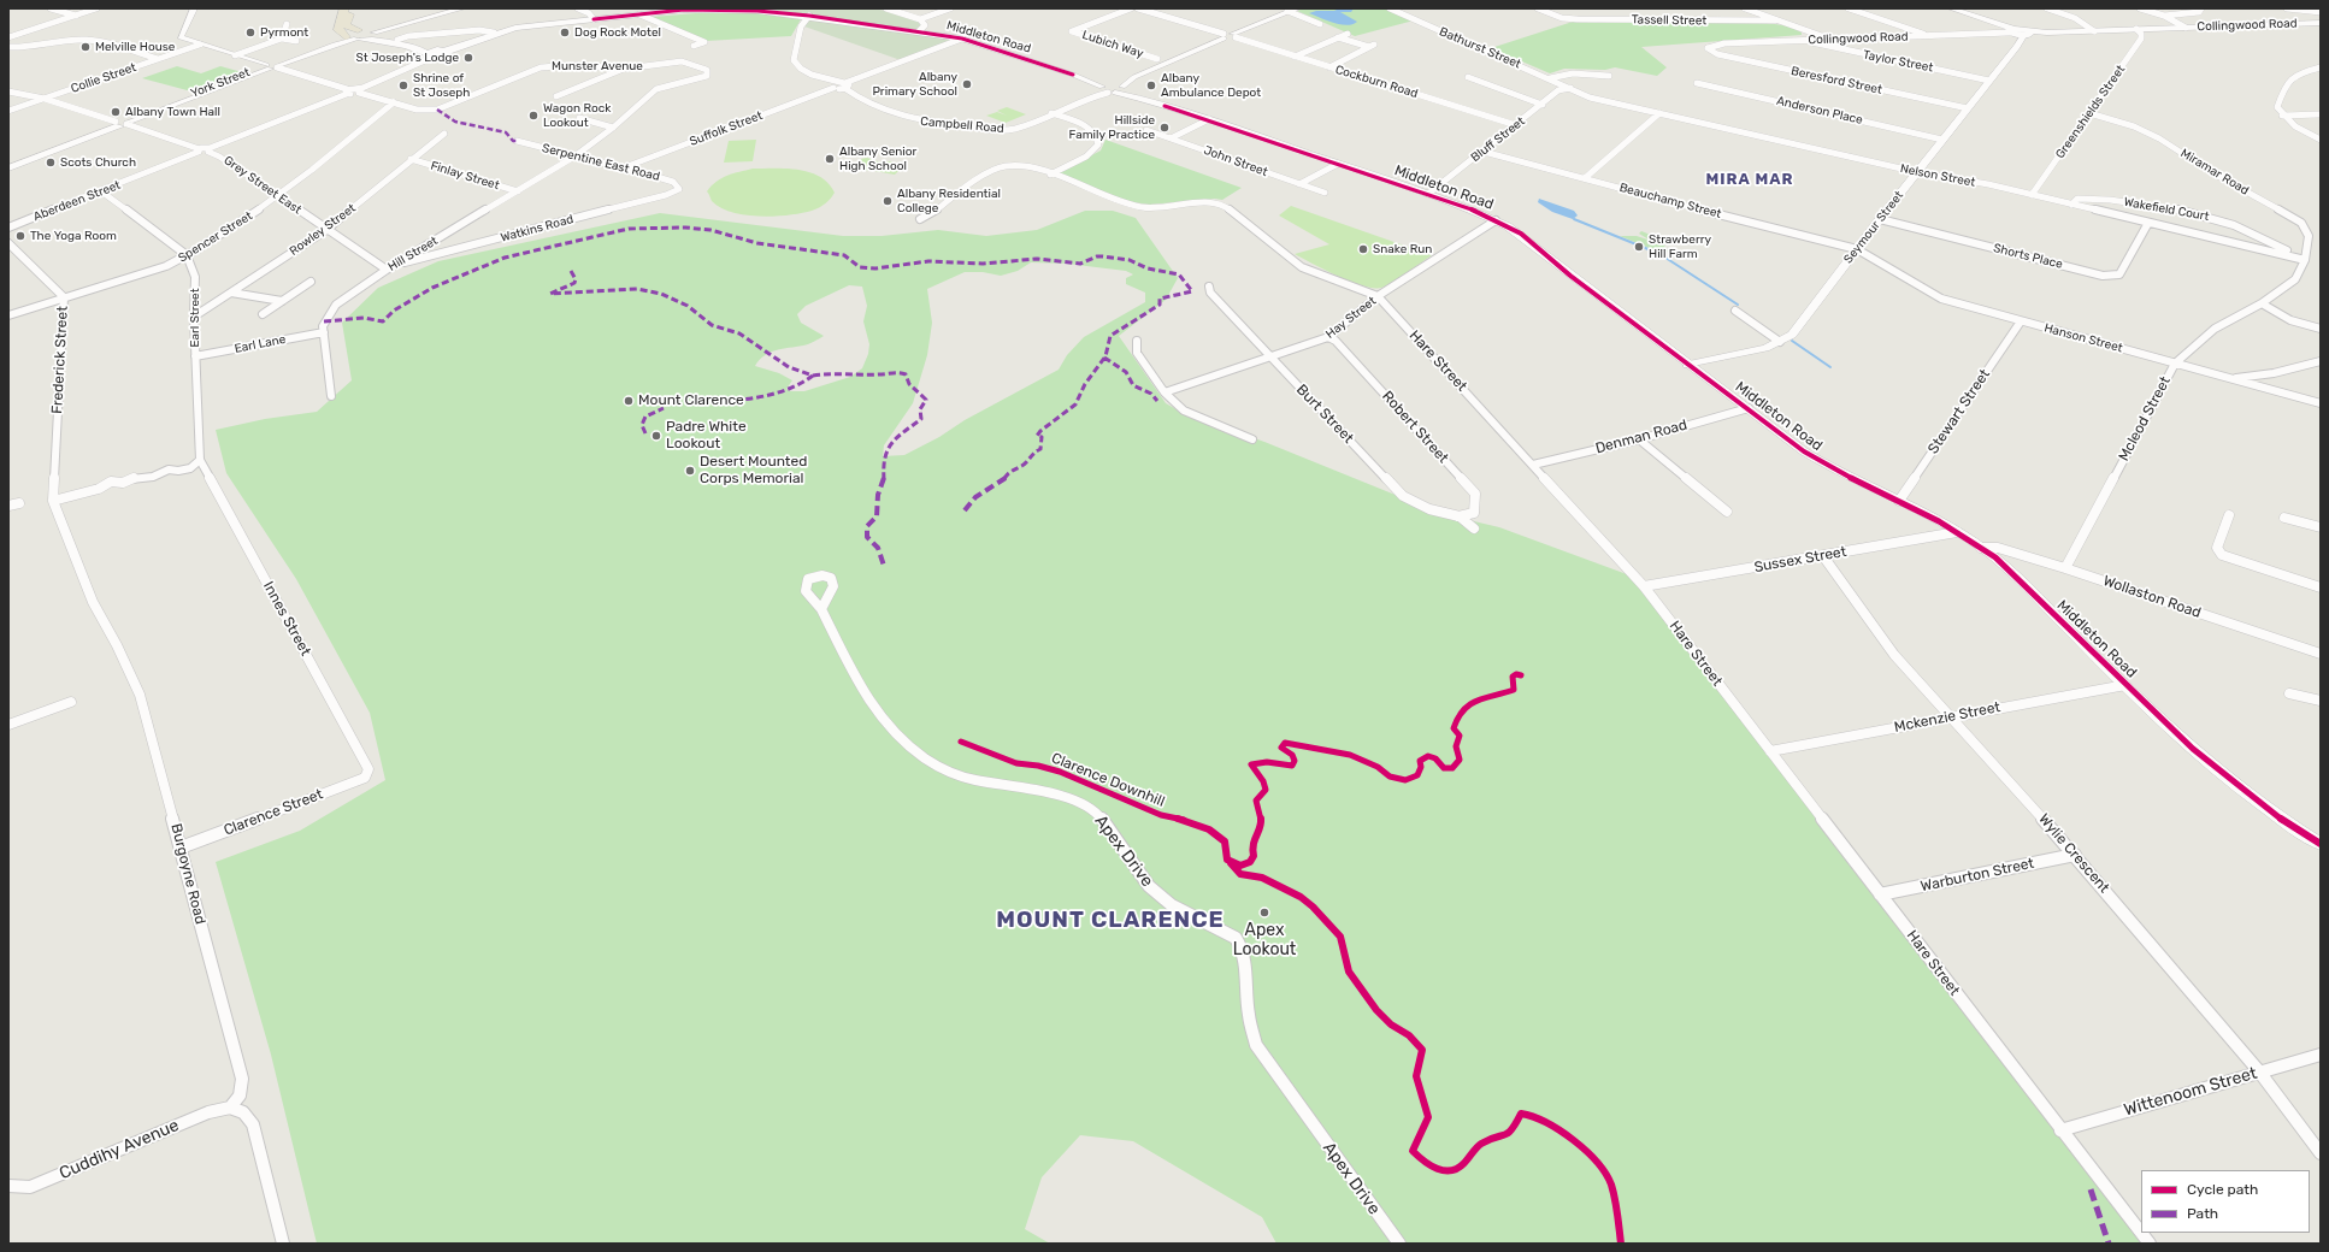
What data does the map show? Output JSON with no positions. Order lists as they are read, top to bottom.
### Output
{
  "streets": {
    "main road": [
      "Collingwood Road",
      "Middleton Road",
      "York Street",
      "Campbell Road"
    ],
    "street": [
      "Tassell Street",
      "Lubich Way",
      "Bathurst Street",
      "Taylor Street",
      "Munster Avenue",
      "Collie Street",
      "Beresford Street",
      "Cockburn Road",
      "Anderson Place",
      "Greenshields Street",
      "Suffolk Street",
      "Bluff Street",
      "John Street",
      "Serpentine East Road",
      "Miramar Road",
      "Finlay Street",
      "Nelson Street",
      "Grey Street East",
      "Aberdeen Street",
      "Beauchamp Street",
      "Wakefield Court",
      "Seymour Street",
      "Watkins Road",
      "Rowley Street",
      "Spencer Street",
      "Hill Street",
      "Shorts Place",
      "Earl Street",
      "Hay Street",
      "Hanson Street",
      "Earl Lane",
      "Frederick Street",
      "Hare Street",
      "Stewart Street",
      "Burt Street",
      "Mcleod Street",
      "Robert Street",
      "Denman Road",
      "Sussex Street",
      "Wollaston Road",
      "Innes Street",
      "Mckenzie Street",
      "Clarence Street",
      "Apex Drive",
      "Wylie Crescent",
      "Burgoyne Road",
      "Warburton Street",
      "Wittenoom Street",
      "Cuddihy Avenue"
    ],
    "cycle path": ["Clarence Downhill"]
  },
  "crossings": [
    ["Collingwood Road", "Taylor Street"],
    ["Collingwood Road", "Beresford Street"],
    ["Collingwood Road", "Greenshields Street"],
    ["Collingwood Road", "Seymour Street"],
    ["Middleton Road", "Campbell Road"],
    ["Middleton Road", "Bluff Street"],
    ["Middleton Road", "Seymour Street"],
    ["Middleton Road", "Hay Street"],
    ["Middleton Road", "Stewart Street"],
    ["Middleton Road", "Denman Road"],
    ["Middleton Road", "Sussex Street"],
    ["Middleton Road", "Wollaston Road"],
    ["Middleton Road", "Mckenzie Street"],
    ["Bathurst Street", "Bluff Street"],
    ["Bathurst Street", "Nelson Street"],
    ["Taylor Street", "Seymour Street"],
    ["Munster Avenue", "Serpentine East Road"],
    ["Munster Avenue", "Spencer Street"],
    ["Munster Avenue", "Hill Street"],
    ["Beresford Street", "Seymour Street"],
    ["Cockburn Road", "Campbell Road"],
    ["Cockburn Road", "Bluff Street"],
    ["Anderson Place", "Seymour Street"],
    ["Greenshields Street", "Miramar Road"],
    ["Greenshields Street", "Nelson Street"],
    ["Suffolk Street", "Serpentine East Road"],
    ["Bluff Street", "Nelson Street"],
    ["Bluff Street", "Beauchamp Street"],
    ["Serpentine East Road", "Watkins Road"],
    ["Serpentine East Road", "Hill Street"],
    ["Miramar Road", "Nelson Street"],
    ["Miramar Road", "Mcleod Street"],
    ["Finlay Street", "Rowley Street"],
    ["Finlay Street", "Hill Street"],
    ["Nelson Street", "Wakefield Court"],
    ["Nelson Street", "Seymour Street"],
    ["Nelson Street", "Shorts Place"],
    ["Nelson Street", "Mcleod Street"],
    ["Grey Street East", "Rowley Street"],
    ["Grey Street East", "Spencer Street"],
    ["Grey Street East", "Hill Street"],
    ["Beauchamp Street", "Seymour Street"],
    ["Beauchamp Street", "Hanson Street"],
    ["Seymour Street", "Shorts Place"],
    ["Seymour Street", "Hanson Street"],
    ["Watkins Road", "Hill Street"],
    ["Rowley Street", "Earl Street"],
    ["Spencer Street", "Earl Street"],
    ["Spencer Street", "Frederick Street"],
    ["Hill Street", "Earl Lane"],
    ["Earl Street", "Earl Lane"],
    ["Earl Street", "Innes Street"],
    ["Hay Street", "Hare Street"],
    ["Hay Street", "Burt Street"],
    ["Hay Street", "Robert Street"],
    ["Hanson Street", "Stewart Street"],
    ["Hanson Street", "Mcleod Street"],
    ["Frederick Street", "Burgoyne Road"],
    ["Hare Street", "Denman Road"],
    ["Hare Street", "Sussex Street"],
    ["Hare Street", "Mckenzie Street"],
    ["Hare Street", "Warburton Street"],
    ["Hare Street", "Wittenoom Street"],
    ["Burt Street", "Robert Street"],
    ["Mcleod Street", "Wollaston Road"],
    ["Sussex Street", "Wylie Crescent"],
    ["Innes Street", "Clarence Street"],
    ["Mckenzie Street", "Wylie Crescent"],
    ["Clarence Street", "Burgoyne Road"],
    ["Wylie Crescent", "Warburton Street"],
    ["Wylie Crescent", "Wittenoom Street"],
    ["Burgoyne Road", "Cuddihy Avenue"]
  ],
  "districts": ["MIRA MAR", "MOUNT CLARENCE"],
  "places": [
    "Pyrmont",
    "Dog Rock Motel",
    "Melville House",
    "St Joseph's Lodge",
    "Albany Primary School",
    "Shrine of St Joseph",
    "Albany Ambulance Depot",
    "Albany Town Hall",
    "Wagon Rock Lookout",
    "Hillside Family Practice",
    "Albany Senior High School",
    "Scots Church",
    "Albany Residential College",
    "The Yoga Room",
    "Strawberry Hill Farm",
    "Snake Run",
    "Mount Clarence",
    "Padre White Lookout",
    "Desert Mounted Corps Memorial",
    "Apex Lookout"
  ],
  "legend": ["Cycle path", "Path"]
}
